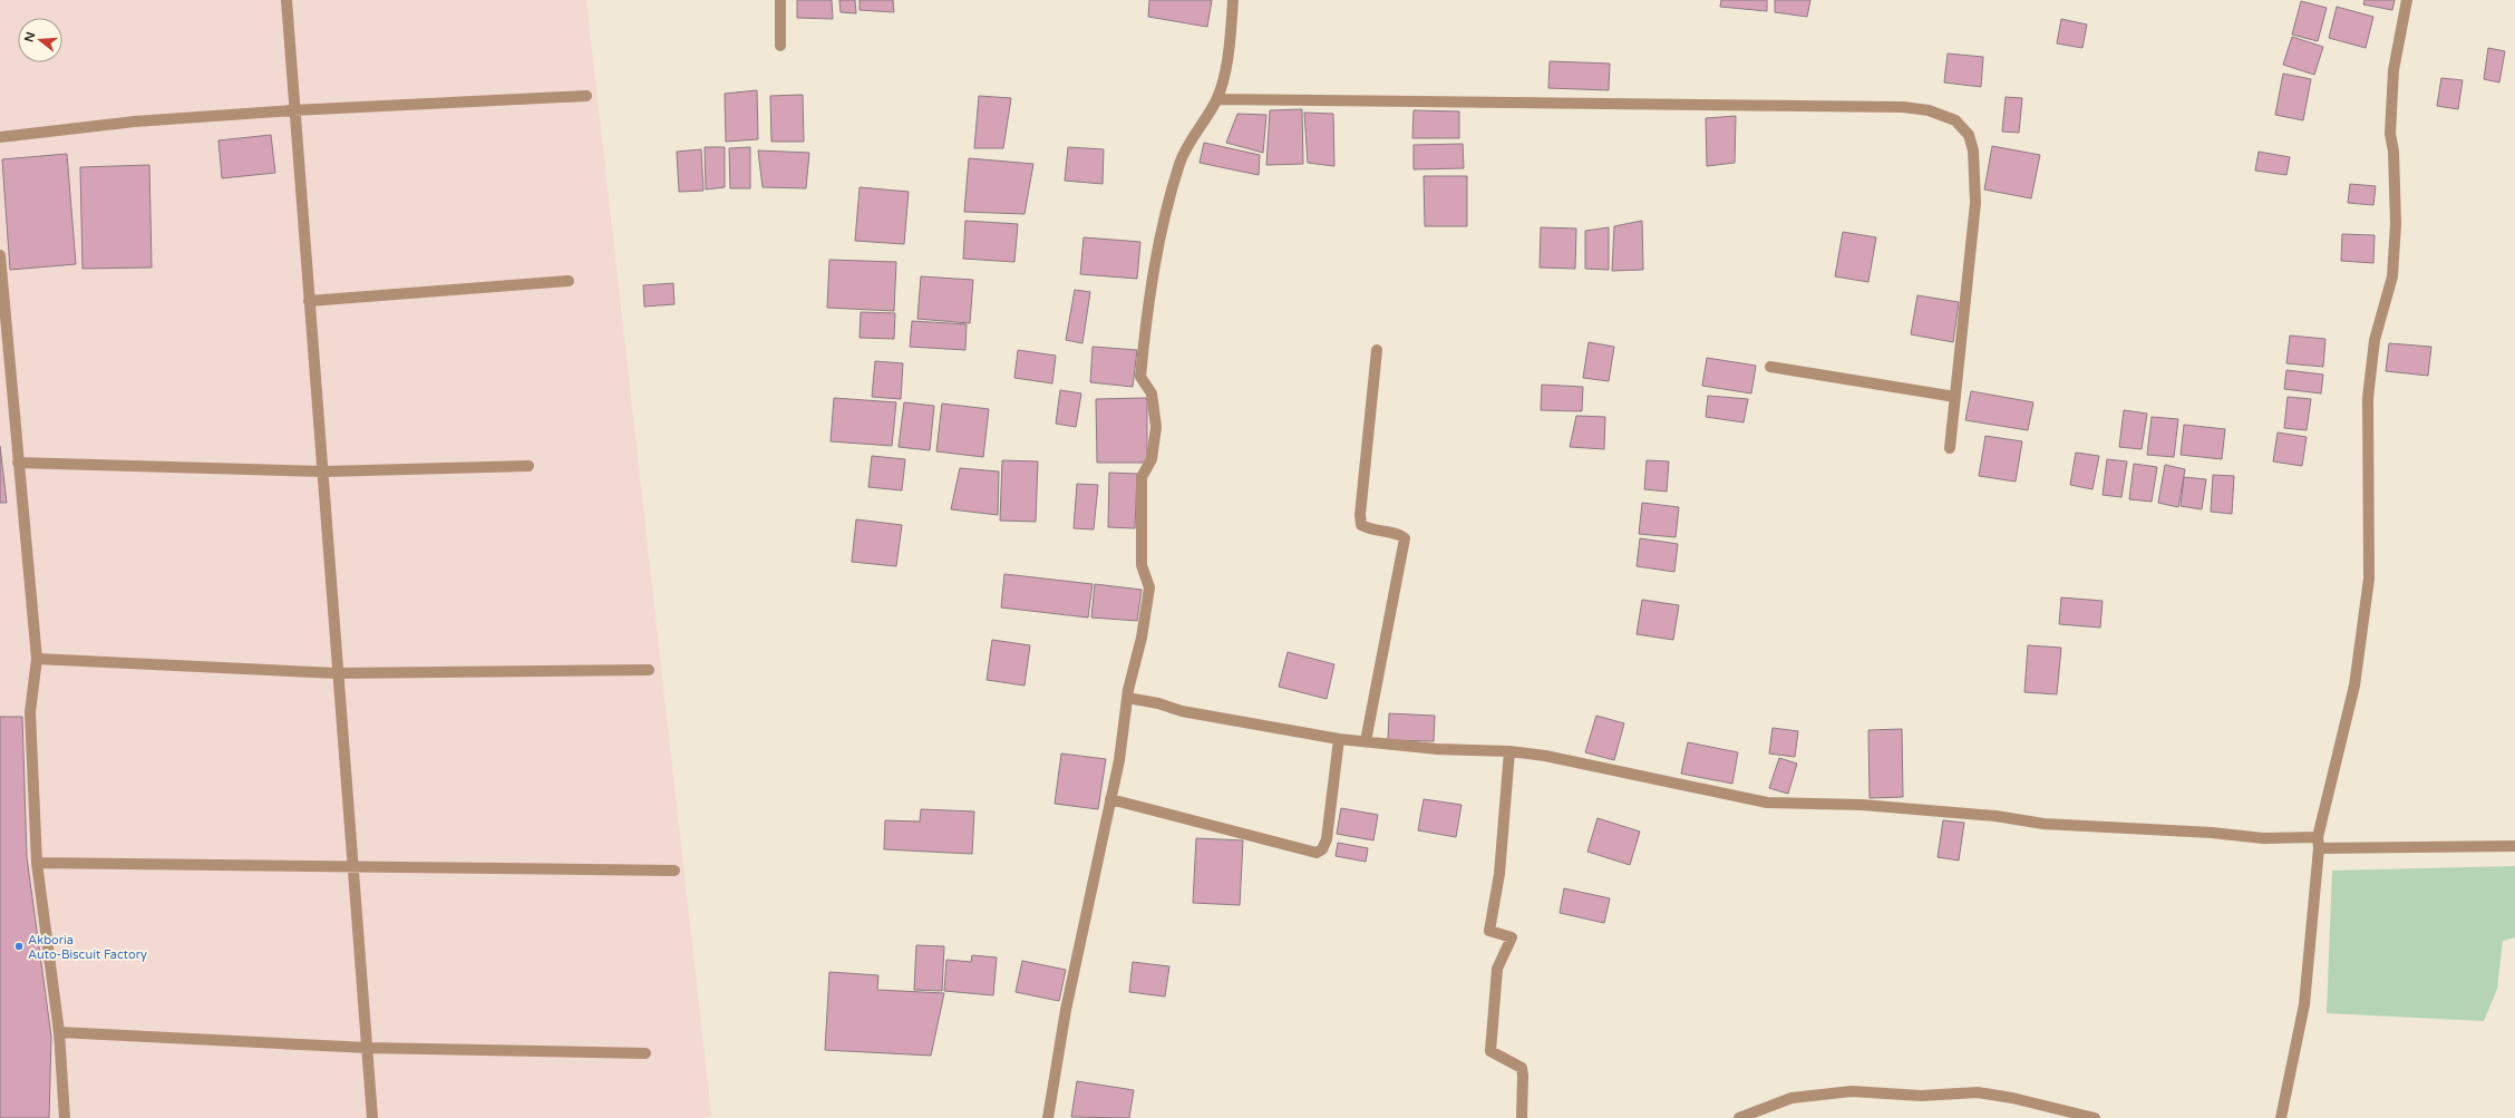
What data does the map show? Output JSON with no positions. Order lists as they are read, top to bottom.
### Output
{
  "places": ["Akboria Auto-Biscuit Factory"],
  "north": "left"
}
